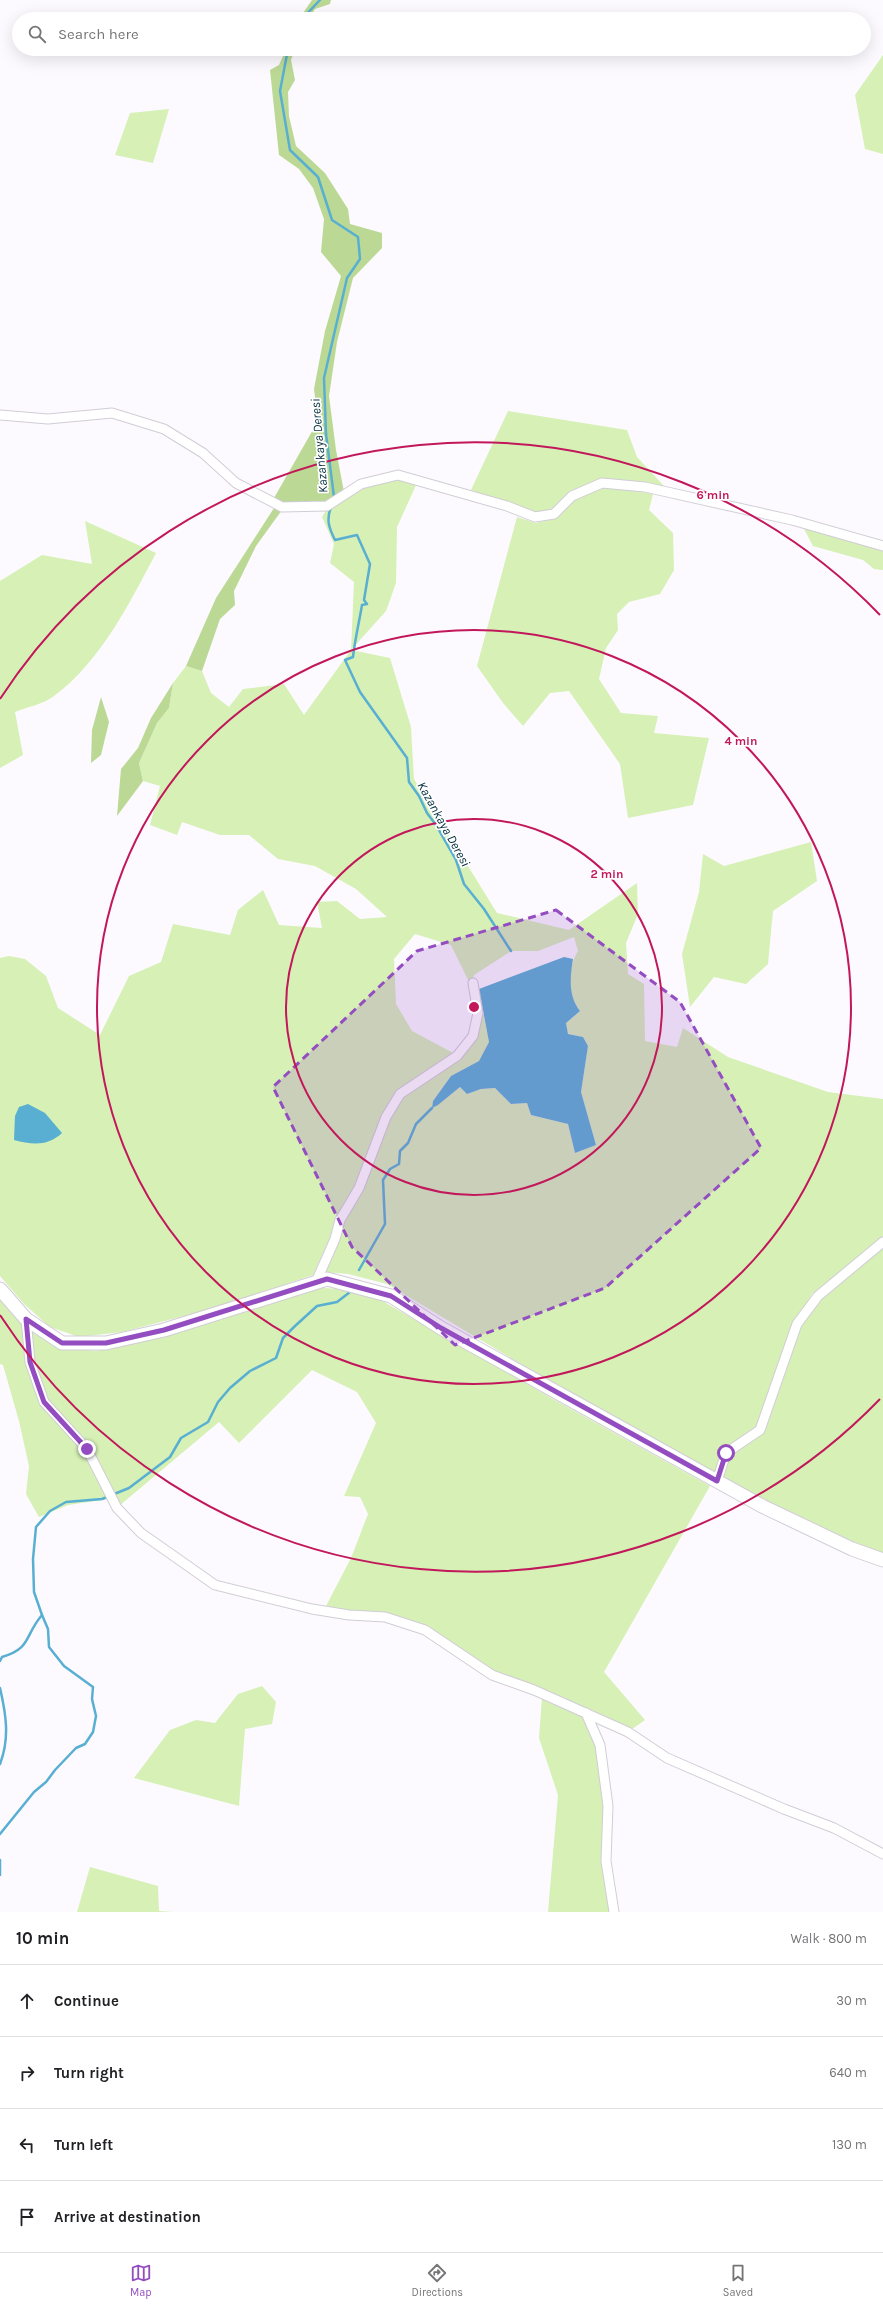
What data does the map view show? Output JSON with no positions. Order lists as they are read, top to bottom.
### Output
{
  "water": ["Kazankaya Deresi"],
  "page": {
    "search": "Search here",
    "heading": ["10 min", "Walk · 800 m"],
    "list": [
      ["Continue", "30 m"],
      ["Turn right", "640 m"],
      ["Turn left", "130 m"],
      "Arrive at destination"
    ],
    "nav": ["Map", "Directions", "Saved"]
  },
  "rings": ["6 min", "4 min", "2 min"]
}
